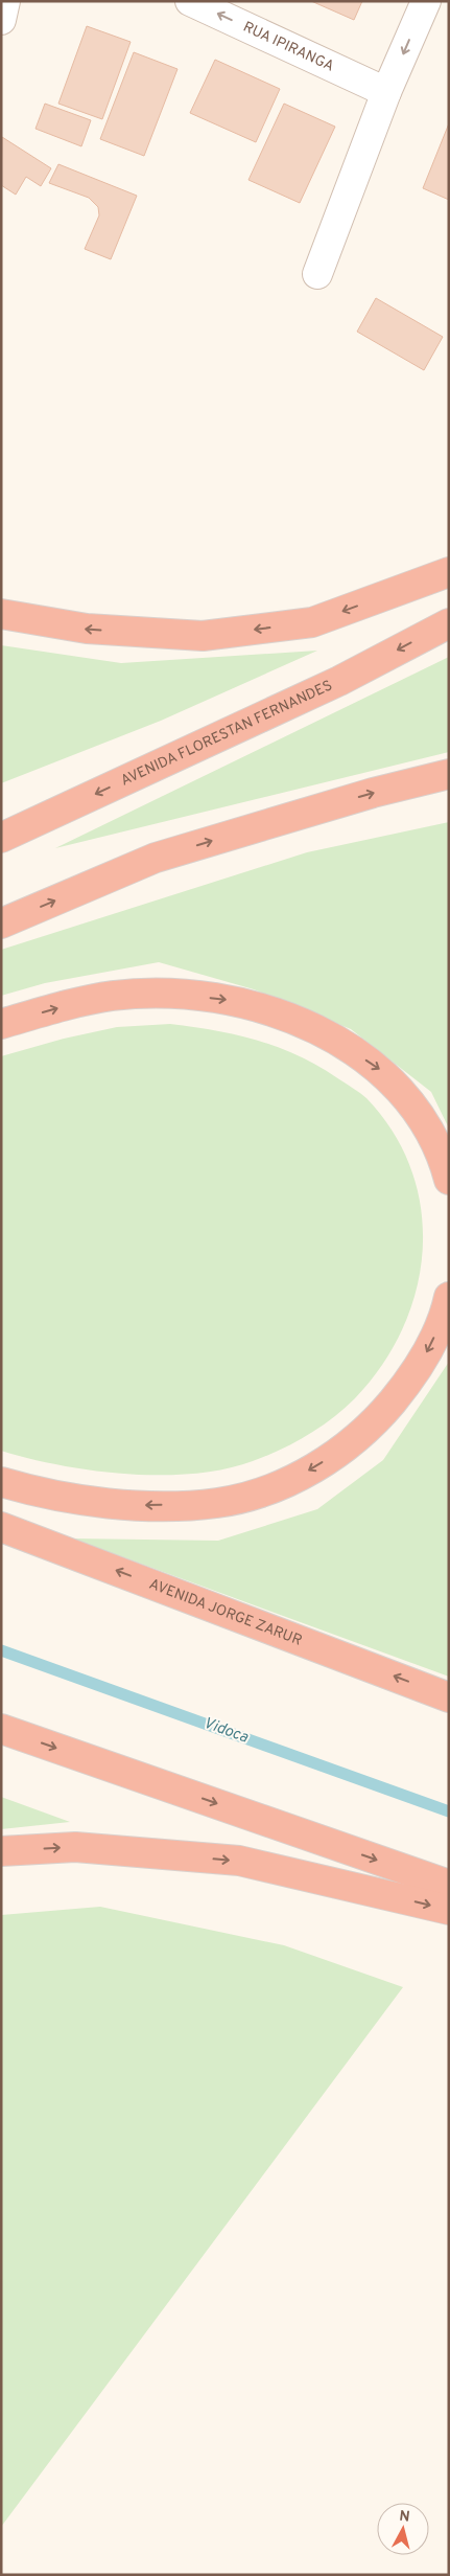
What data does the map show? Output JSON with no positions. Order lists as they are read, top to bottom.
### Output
{
  "streets": {
    "highway": ["AVENIDA FLORESTAN FERNANDES", "AVENIDA JORGE ZARUR"],
    "street": ["RUA IPIRANGA"]
  },
  "one_way": ["RUA IPIRANGA"],
  "water": ["Vidoca"],
  "north": "top"
}
